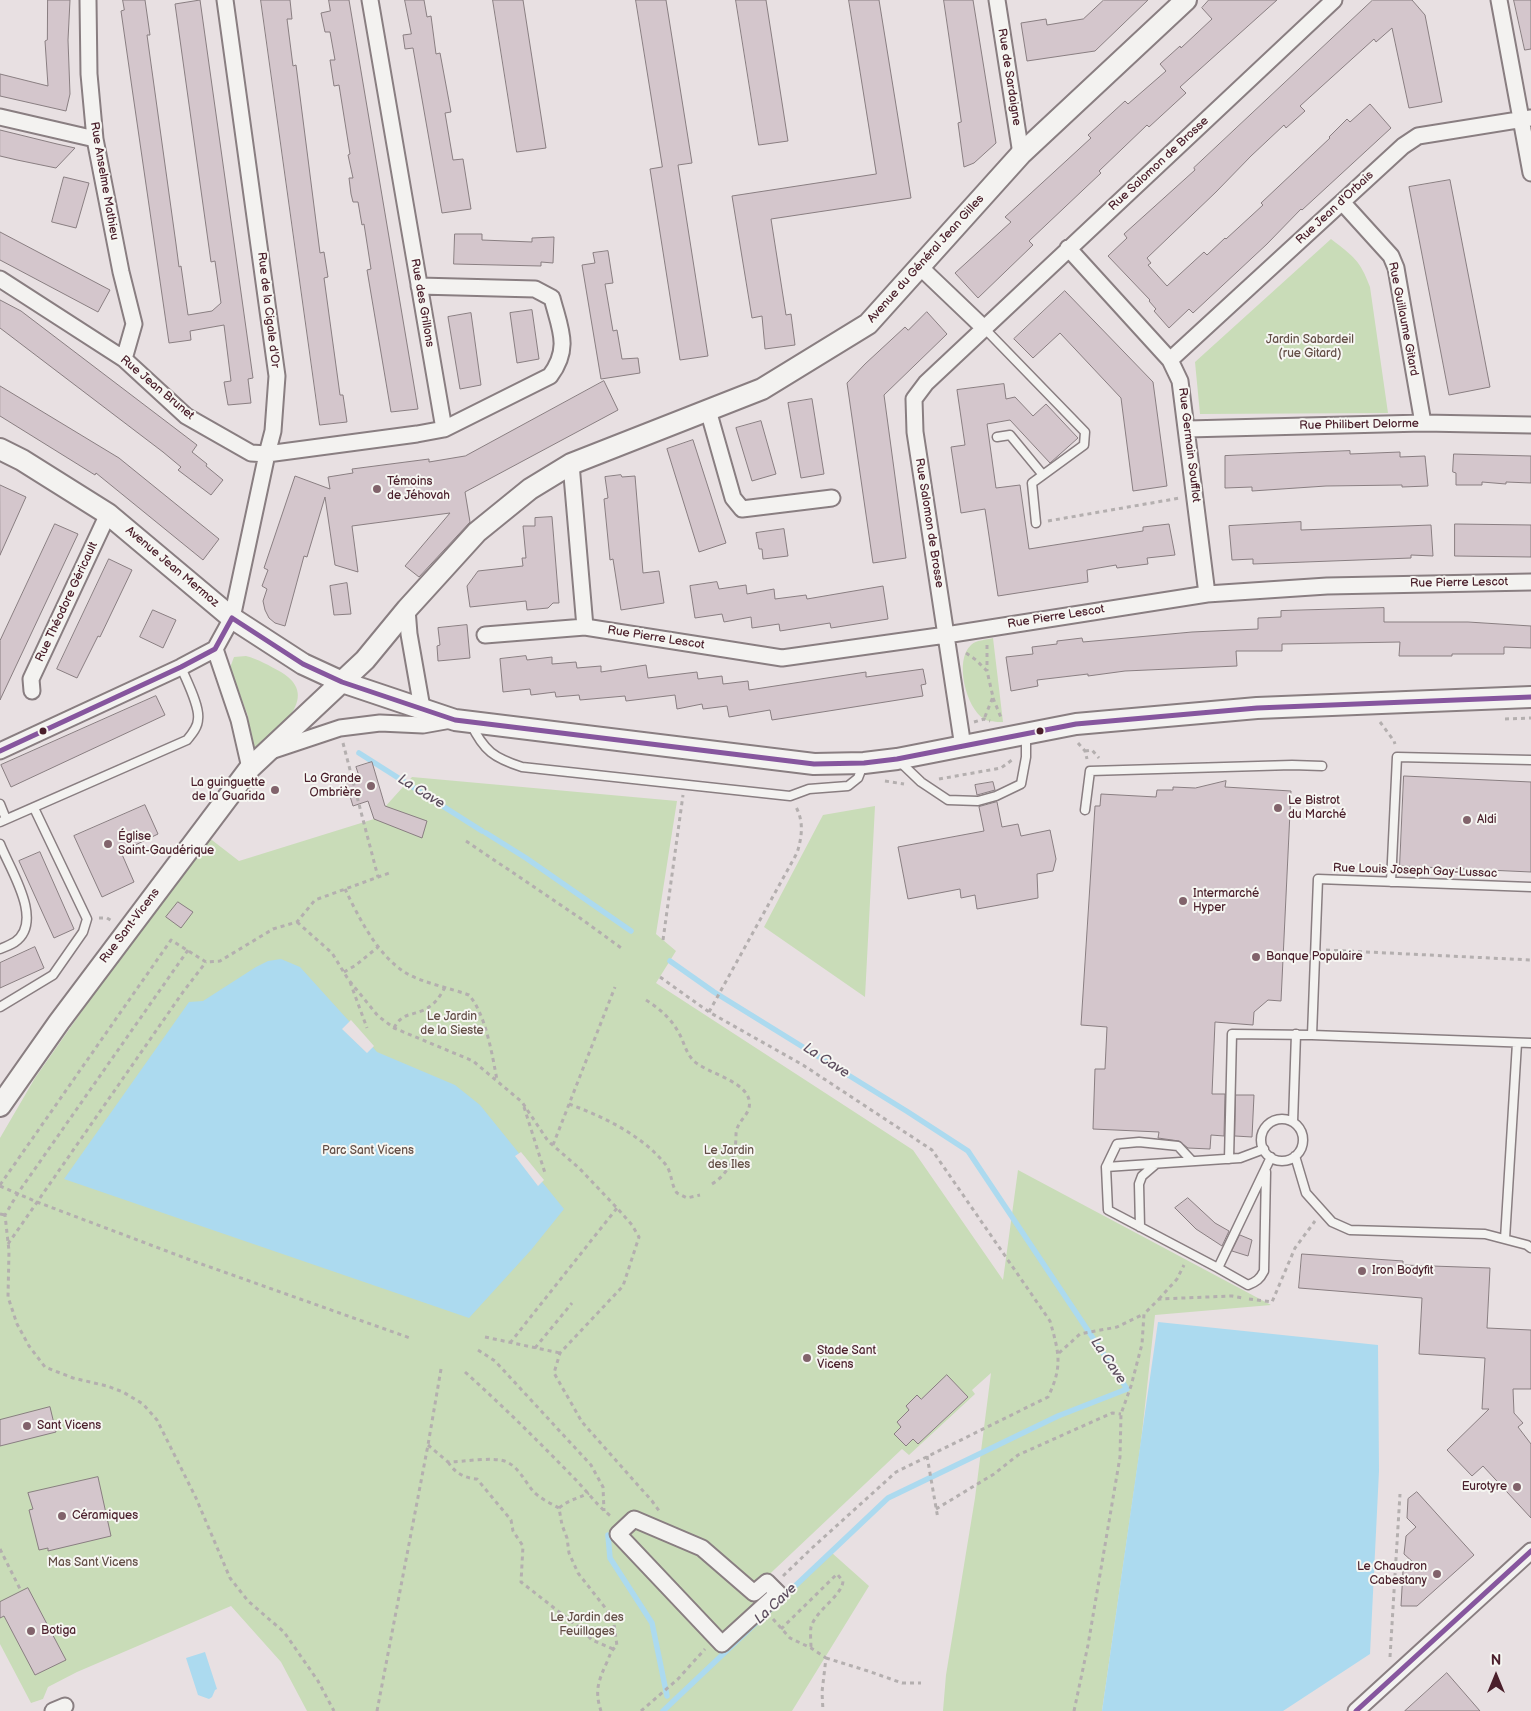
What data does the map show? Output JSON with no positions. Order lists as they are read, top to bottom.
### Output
{
  "streets": {
    "main road": ["Avenue du Général Jean Gilles", "Avenue Jean Mermoz", "Rue Sant-Vicens"],
    "street": [
      "Rue de Sardaigne",
      "Rue Salomon de Brosse",
      "Rue Anselme Mathieu",
      "Rue Jean d'Orbais",
      "Rue des Grillons",
      "Rue de la Cigale d'Or",
      "Rue Guillaume Gitard",
      "Rue Jean Brunet",
      "Rue Philibert Delorme",
      "Rue Germain Soufflot",
      "Rue Pierre Lescot",
      "Rue Théodore Géricault"
    ],
    "lane": ["Rue Louis Joseph Gay-Lussac"]
  },
  "crossings": [
    ["Rue de Sardaigne", "Avenue du Général Jean Gilles"],
    ["Rue Salomon de Brosse", "Rue Germain Soufflot"],
    ["Rue Salomon de Brosse", "Avenue Jean Mermoz"],
    ["Rue Salomon de Brosse", "Rue Pierre Lescot"],
    ["Rue Anselme Mathieu", "Rue Jean Brunet"],
    ["Rue Jean d'Orbais", "Rue Guillaume Gitard"],
    ["Rue Jean d'Orbais", "Rue Germain Soufflot"],
    ["Avenue du Général Jean Gilles", "Avenue Jean Mermoz"],
    ["Avenue du Général Jean Gilles", "Rue Sant-Vicens"],
    ["Rue de la Cigale d'Or", "Rue Jean Brunet"],
    ["Rue de la Cigale d'Or", "Avenue Jean Mermoz"],
    ["Rue Guillaume Gitard", "Rue Philibert Delorme"],
    ["Rue Philibert Delorme", "Rue Germain Soufflot"],
    ["Rue Germain Soufflot", "Rue Pierre Lescot"],
    ["Avenue Jean Mermoz", "Rue Théodore Géricault"],
    ["Avenue Jean Mermoz", "Rue Sant-Vicens"]
  ],
  "water": ["La Cave"],
  "parks": [
    "Jardin Sabardeil (rue Gitard)",
    "Le Jardin de la Sieste",
    "Parc Sant Vicens",
    "Le Jardin des Iles",
    "Mas Sant Vicens",
    "Le Jardin des Feuillages"
  ],
  "places": [
    "Témoins de Jéhovah",
    "La Grande Ombrière",
    "La guinguette de la Guarida",
    "Le Bistrot du Marché",
    "Aldi",
    "Église Saint-Gaudérique",
    "Intermarché Hyper",
    "Banque Populaire",
    "Iron Bodyfit",
    "Stade Sant Vicens",
    "Sant Vicens",
    "Eurotyre",
    "Céramiques",
    "Le Chaudron Cabestany",
    "Botiga"
  ],
  "north": "top"
}
